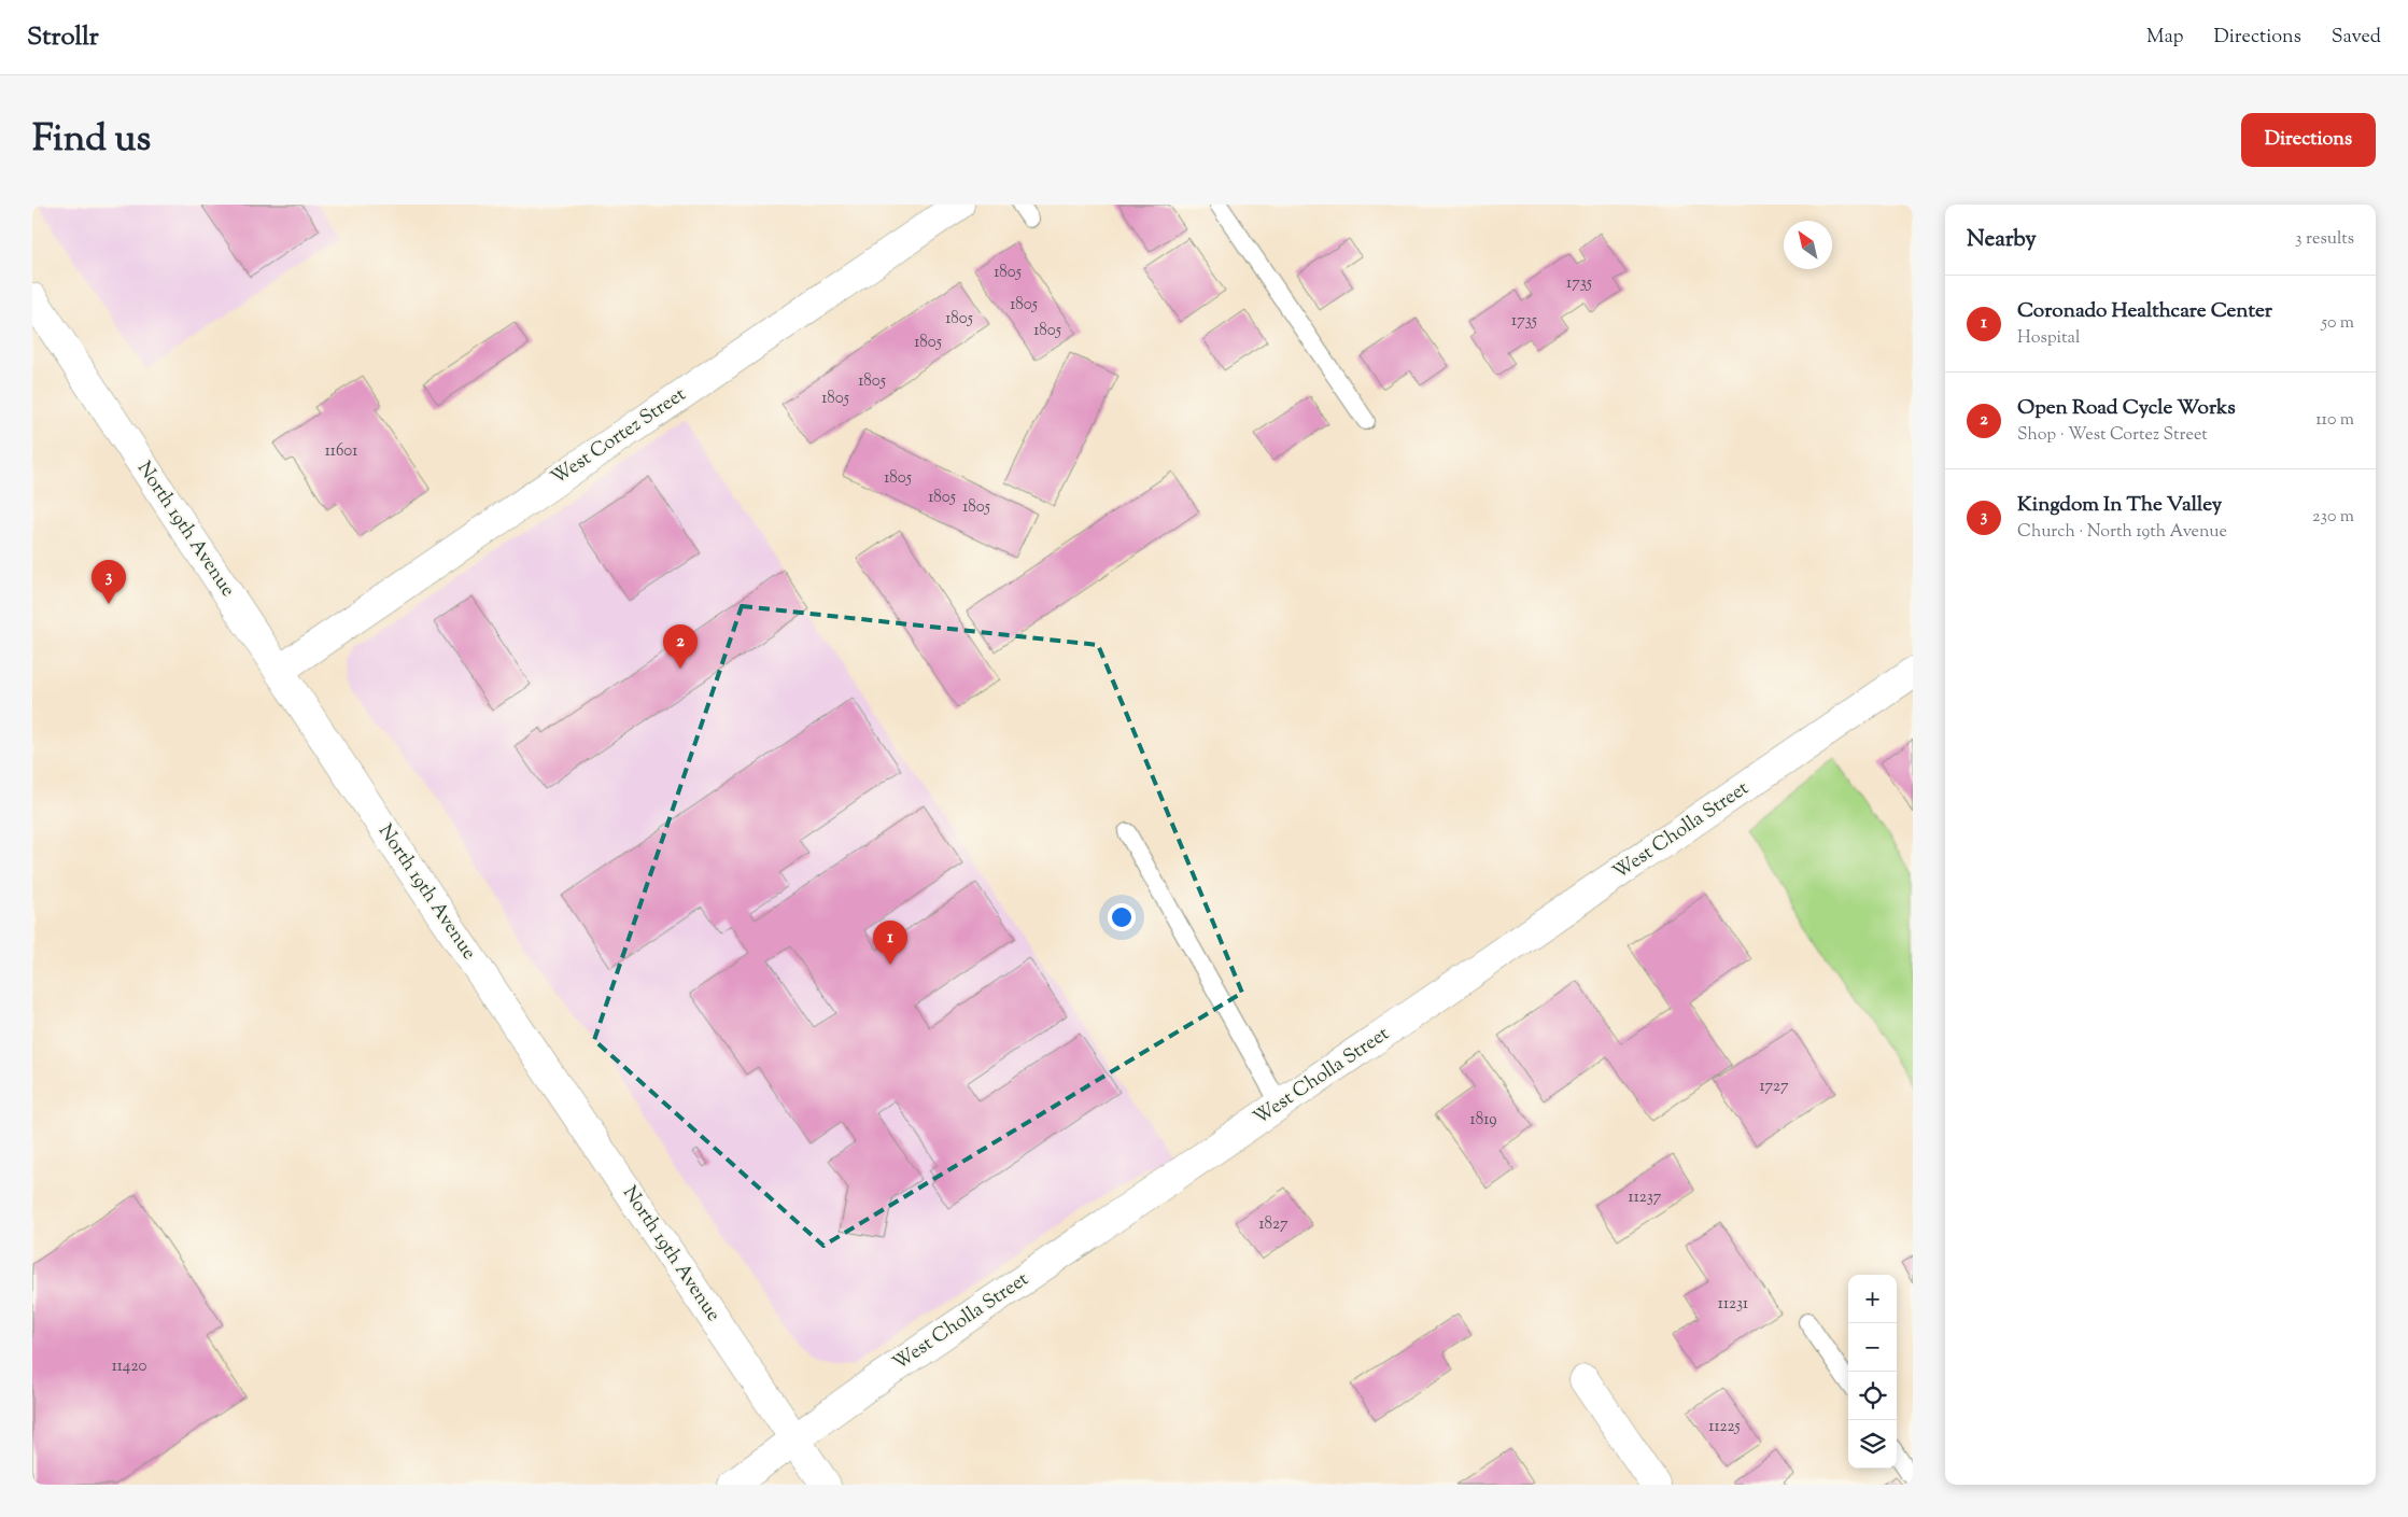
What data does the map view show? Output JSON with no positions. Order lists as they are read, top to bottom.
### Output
{
  "streets": {
    "street": ["West Cortez Street", "North 19th Avenue", "West Cholla Street"]
  },
  "crossings": [
    ["West Cortez Street", "North 19th Avenue"],
    ["North 19th Avenue", "West Cholla Street"]
  ],
  "house_numbers": [
    "1805",
    "1735",
    "1805",
    "1805",
    "1735",
    "1805",
    "1805",
    "1805",
    "1805",
    "11601",
    "1805",
    "1805",
    "1805",
    "1727",
    "1819",
    "11237",
    "1827",
    "11231",
    "11420",
    "11225"
  ],
  "north": "top left",
  "page": {
    "header": "Strollr",
    "nav": ["Map", "Directions", "Saved"],
    "title": "Find us",
    "buttons": "Directions",
    "heading": ["Nearby", "3 results"],
    "list": [
      {
        "mark": "1",
        "name": "Coronado Healthcare Center",
        "note": "Hospital",
        "value": "50 m"
      },
      {
        "mark": "2",
        "name": "Open Road Cycle Works",
        "note": "Shop · West Cortez Street",
        "value": "110 m"
      },
      {
        "mark": "3",
        "name": "Kingdom In The Valley",
        "note": "Church · North 19th Avenue",
        "value": "230 m"
      }
    ],
    "pins": ["3", "2", "1"],
    "map_buttons": ["+", "−"]
  }
}
